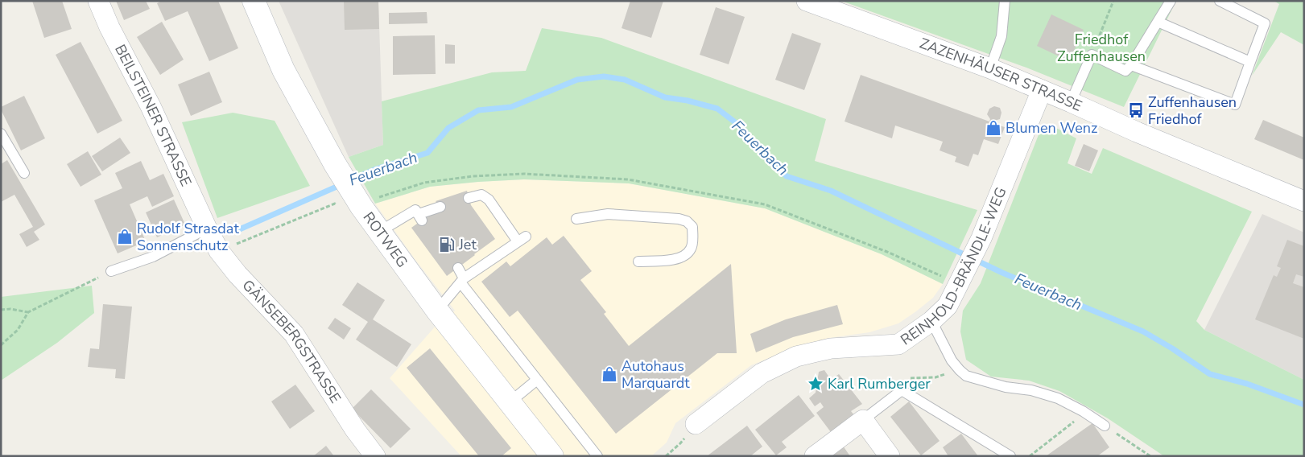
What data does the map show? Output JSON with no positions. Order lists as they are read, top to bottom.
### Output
{
  "streets": {
    "main road": ["ROTWEG"],
    "street": [
      "ZAZENHÄUSER STRASSE",
      "BEILSTEINER STRASSE",
      "REINHOLD-BRÄNDLE-WEG",
      "GÄNSEBERGSTRASSE"
    ]
  },
  "crossings": [
    ["ZAZENHÄUSER STRASSE", "REINHOLD-BRÄNDLE-WEG"],
    ["BEILSTEINER STRASSE", "GÄNSEBERGSTRASSE"]
  ],
  "water": ["Feuerbach"],
  "parks": ["Friedhof Zuffenhausen"],
  "places": {
    "bus stop": ["Zuffenhausen Friedhof"],
    "shop": ["Blumen Wenz", "Rudolf Strasdat Sonnenschutz", "Autohaus Marquardt"],
    "fuel station": ["Jet"],
    "place": ["Karl Rumberger"]
  }
}
